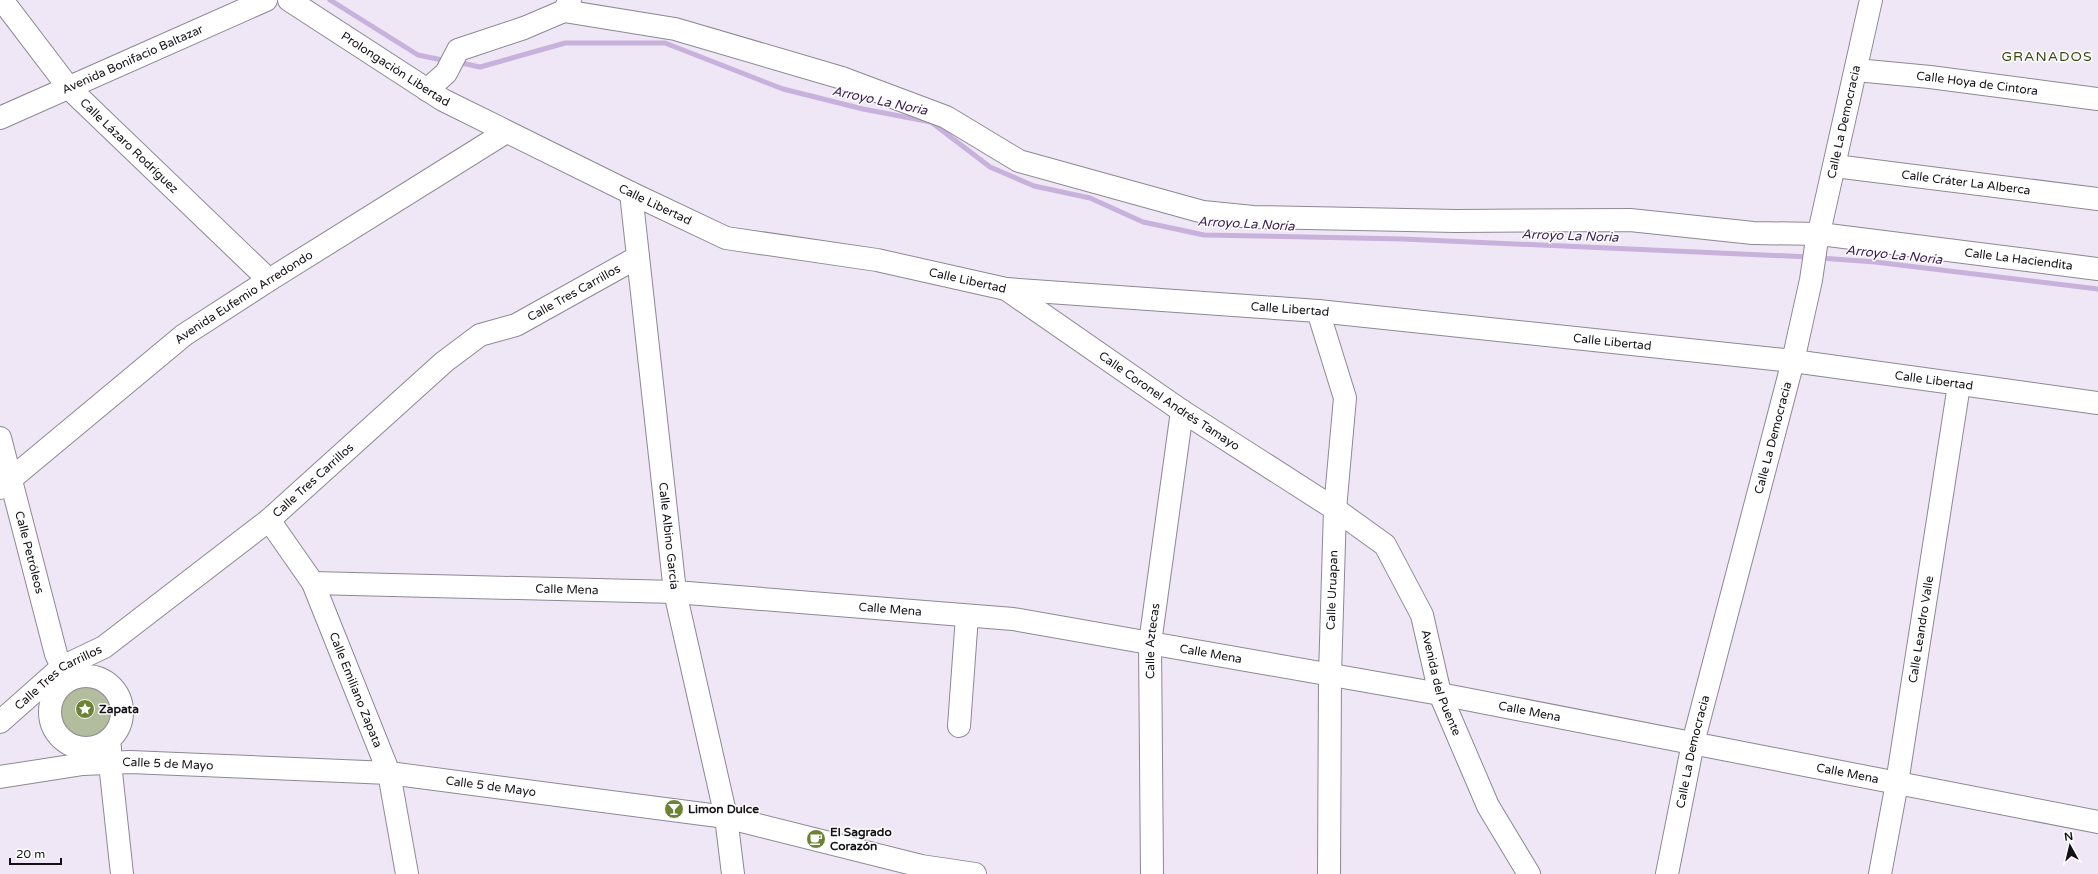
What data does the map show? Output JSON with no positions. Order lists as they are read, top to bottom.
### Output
{
  "streets": {
    "street": [
      "Avenida Bonifacio Baltazar",
      "Prolongación Libertad",
      "Calle Hoya de Cintora",
      "Calle La Democracia",
      "Calle Lázaro Rodríguez",
      "Calle Cráter La Alberca",
      "Calle Libertad",
      "Calle La Haciendita",
      "Calle Tres Carrillos",
      "Avenida Eufemio Arredondo",
      "Calle Coronel Andrés Tamayo",
      "Calle Albino García",
      "Calle Petróleos",
      "Calle Mena",
      "Calle Uruapan",
      "Calle Leandro Valle",
      "Calle Aztecas",
      "Avenida del Puente",
      "Calle Emiliano Zapata",
      "Calle 5 de Mayo"
    ]
  },
  "crossings": [
    ["Avenida Bonifacio Baltazar", "Calle Lázaro Rodríguez"],
    ["Prolongación Libertad", "Calle Libertad"],
    ["Prolongación Libertad", "Avenida Eufemio Arredondo"],
    ["Calle Hoya de Cintora", "Calle La Democracia"],
    ["Calle La Democracia", "Calle Cráter La Alberca"],
    ["Calle La Democracia", "Calle Libertad"],
    ["Calle La Democracia", "Calle La Haciendita"],
    ["Calle La Democracia", "Calle Mena"],
    ["Calle Lázaro Rodríguez", "Avenida Eufemio Arredondo"],
    ["Calle Libertad", "Avenida Eufemio Arredondo"],
    ["Calle Libertad", "Calle Coronel Andrés Tamayo"],
    ["Calle Libertad", "Calle Albino García"],
    ["Calle Libertad", "Calle Uruapan"],
    ["Calle Libertad", "Calle Leandro Valle"],
    ["Calle Tres Carrillos", "Calle Albino García"],
    ["Calle Tres Carrillos", "Calle Petróleos"],
    ["Calle Tres Carrillos", "Calle Emiliano Zapata"],
    ["Avenida Eufemio Arredondo", "Calle Petróleos"],
    ["Calle Coronel Andrés Tamayo", "Calle Uruapan"],
    ["Calle Coronel Andrés Tamayo", "Calle Aztecas"],
    ["Calle Coronel Andrés Tamayo", "Avenida del Puente"],
    ["Calle Albino García", "Calle Mena"],
    ["Calle Albino García", "Calle 5 de Mayo"],
    ["Calle Mena", "Calle Uruapan"],
    ["Calle Mena", "Calle Leandro Valle"],
    ["Calle Mena", "Calle Aztecas"],
    ["Calle Mena", "Avenida del Puente"],
    ["Calle Mena", "Calle Emiliano Zapata"],
    ["Calle Uruapan", "Avenida del Puente"],
    ["Calle Emiliano Zapata", "Calle 5 de Mayo"]
  ],
  "districts": ["GRANADOS"],
  "water": ["Arroyo La Noria"],
  "places": {
    "place": ["Zapata"],
    "bar": ["Limon Dulce"],
    "cafe": ["El Sagrado Corazón"]
  },
  "scale_bar": "20 m",
  "north": "top"
}
